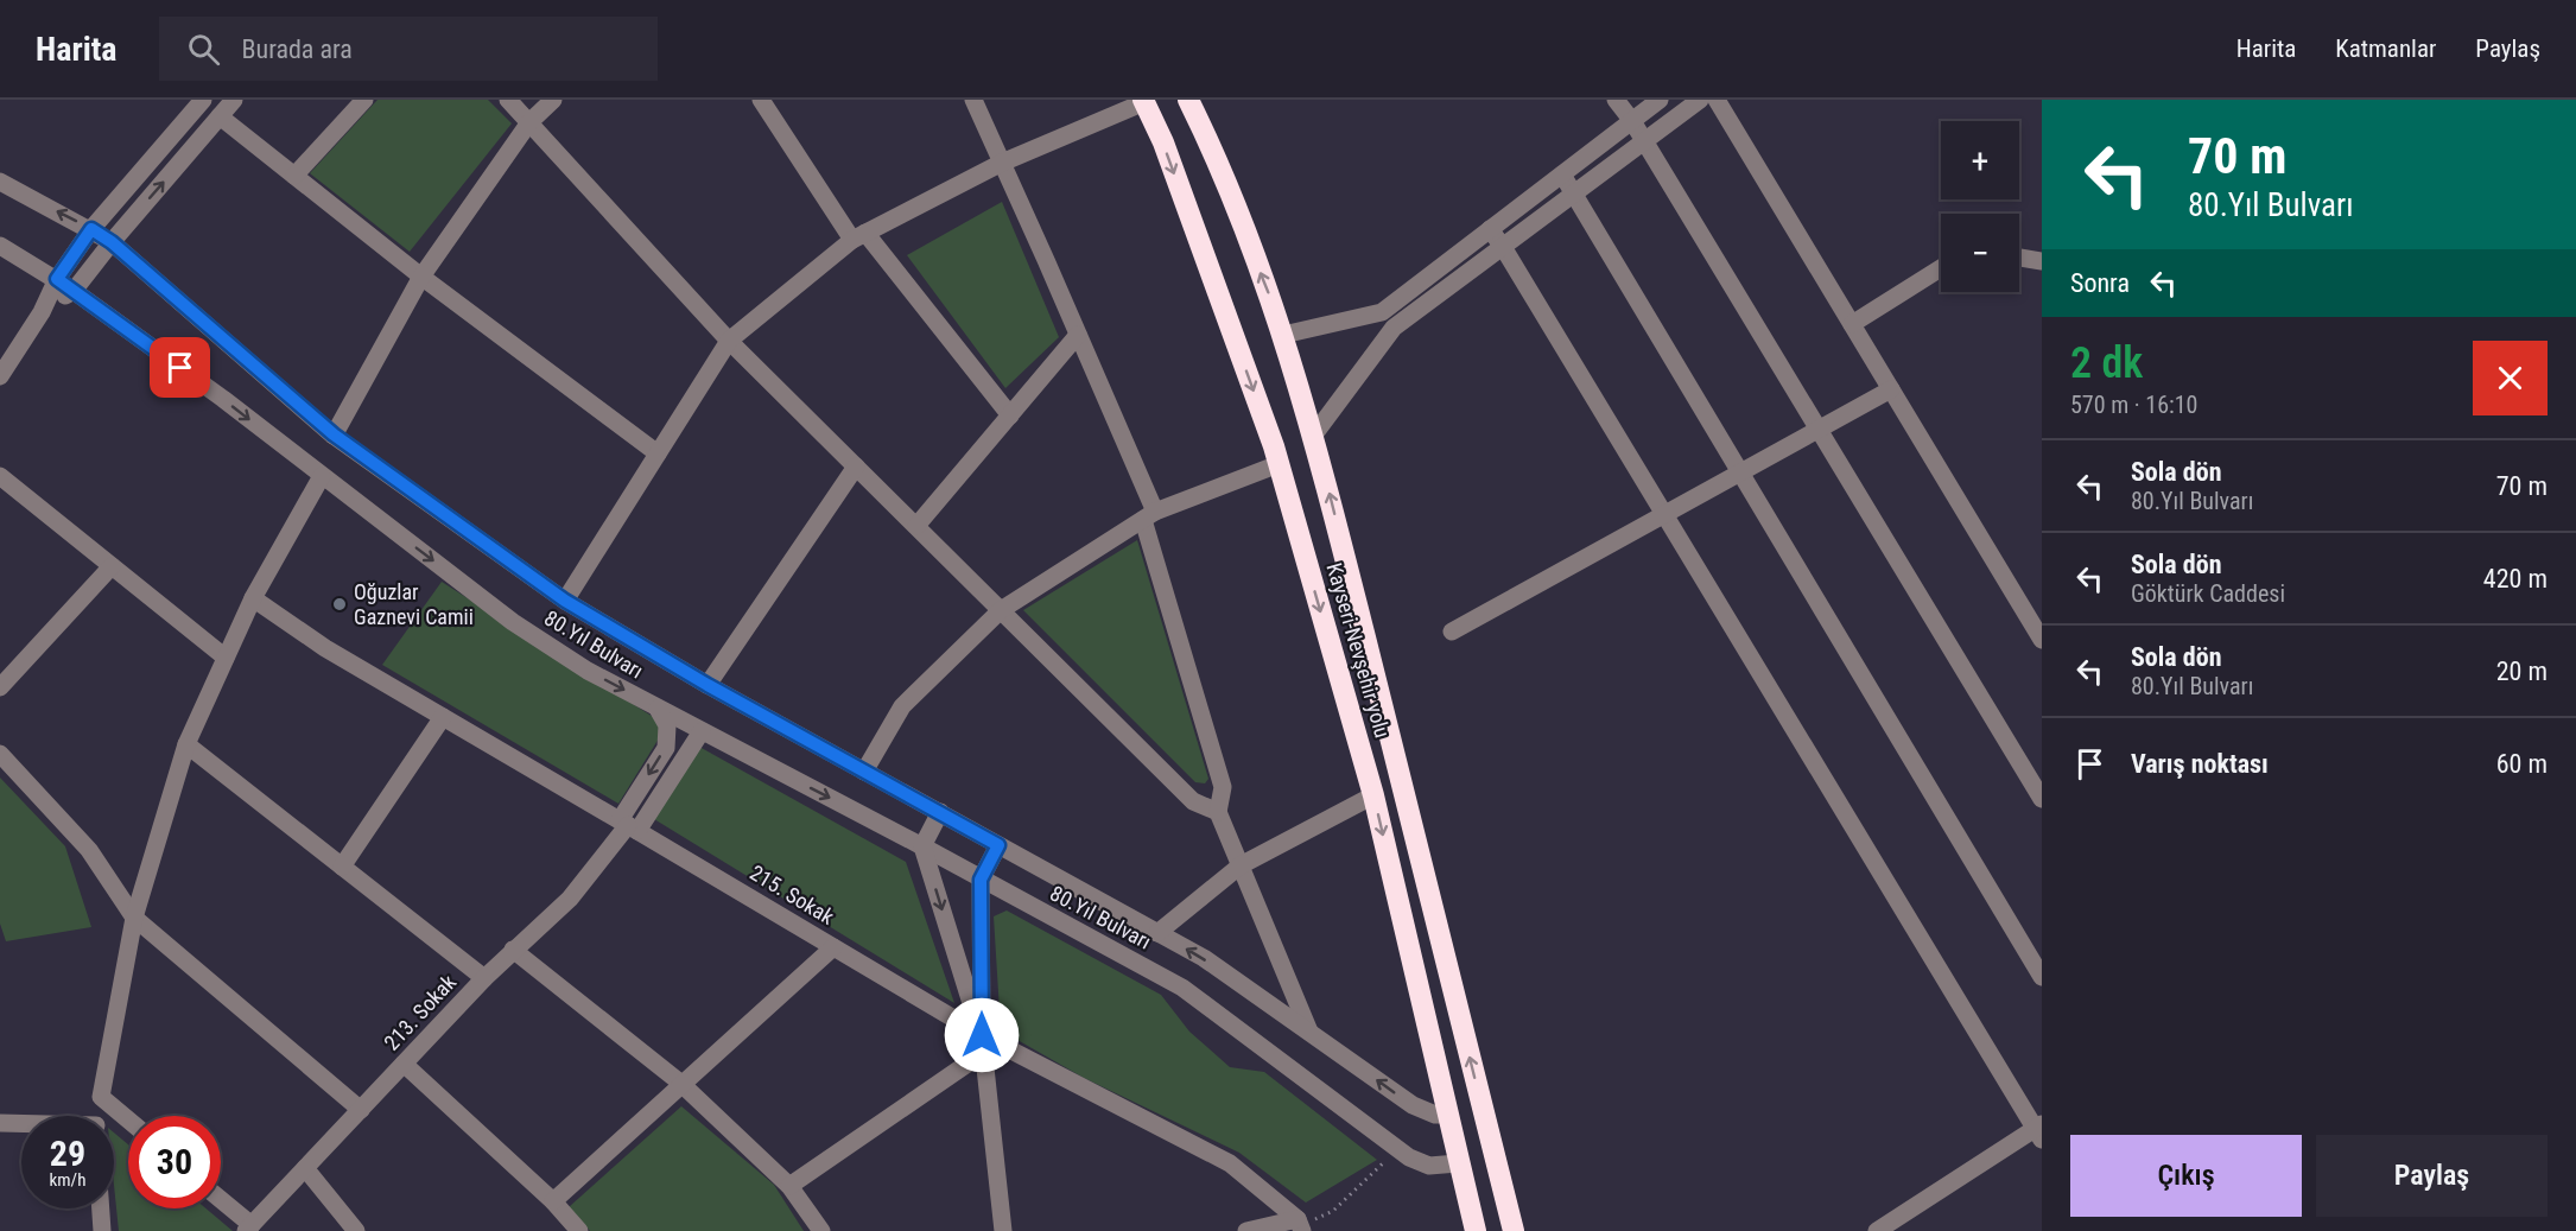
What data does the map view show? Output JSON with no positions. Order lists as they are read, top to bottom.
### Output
{
  "streets": {
    "highway": ["Kayseri-Nevşehir yolu"],
    "street": ["80.Yıl Bulvarı", "215. Sokak", "213. Sokak"]
  },
  "crossings": [
    ["80.Yıl Bulvarı", "Kayseri-Nevşehir yolu"],
    ["80.Yıl Bulvarı", "213. Sokak"],
    ["215. Sokak", "213. Sokak"]
  ],
  "places": ["Oğuzlar Gaznevi Camii"],
  "page": {
    "header": "Harita",
    "search": "Burada ara",
    "nav": ["Harita", "Katmanlar", "Paylaş"],
    "turn": ["70 m", "80.Yıl Bulvarı"],
    "map_buttons": ["+", "−"],
    "then": "Sonra",
    "heading": ["2 dk", "570 m · 16:10"],
    "list": [
      {
        "name": "Sola dön",
        "note": "80.Yıl Bulvarı",
        "value": "70 m"
      },
      {
        "name": "Sola dön",
        "note": "Göktürk Caddesi",
        "value": "420 m"
      },
      {
        "name": "Sola dön",
        "note": "80.Yıl Bulvarı",
        "value": "20 m"
      },
      {
        "name": "Varış noktası",
        "value": "60 m"
      }
    ],
    "speed": "29 km/h",
    "limit": "30",
    "buttons": ["Çıkış", "Paylaş"]
  }
}
